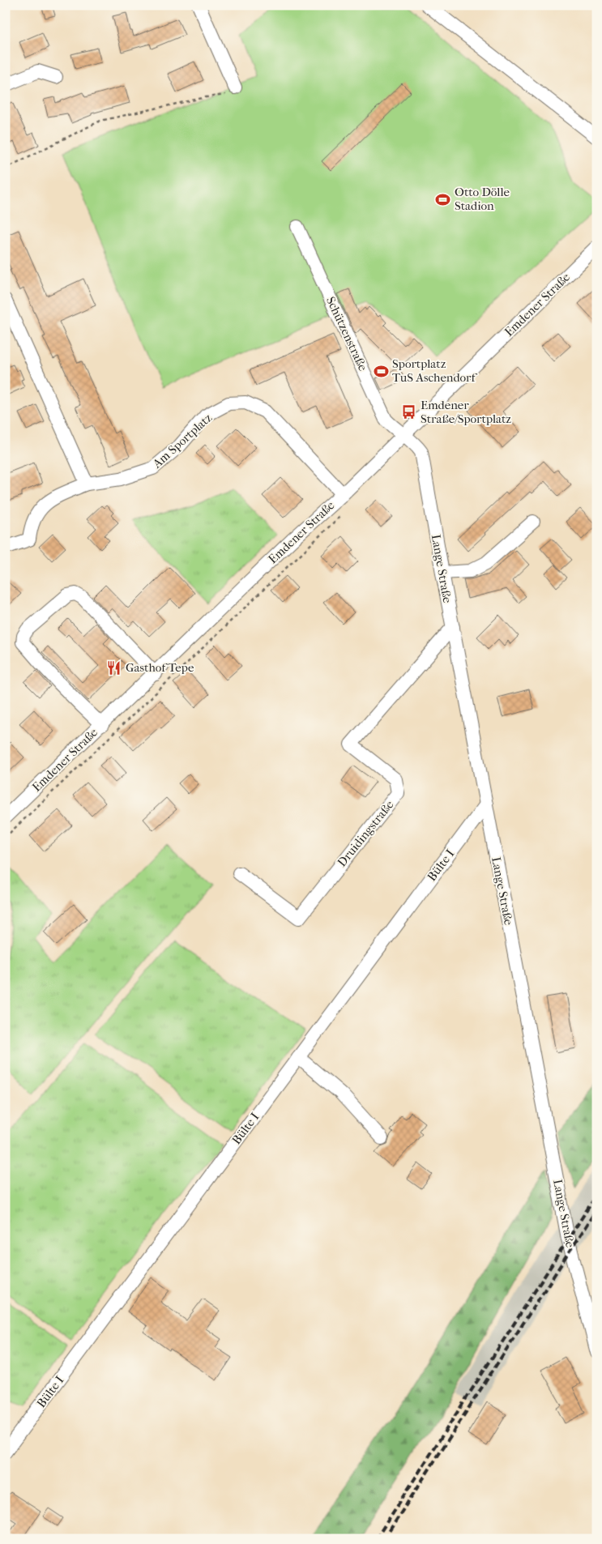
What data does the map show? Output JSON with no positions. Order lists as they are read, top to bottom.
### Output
{
  "streets": {
    "street": [
      "Emdener Straße",
      "Schützenstraße",
      "Am Sportplatz",
      "Lange Straße",
      "Druidingstraße",
      "Bülte I"
    ]
  },
  "crossings": [
    ["Emdener Straße", "Schützenstraße"],
    ["Emdener Straße", "Am Sportplatz"],
    ["Emdener Straße", "Lange Straße"],
    ["Schützenstraße", "Lange Straße"],
    ["Lange Straße", "Druidingstraße"],
    ["Lange Straße", "Bülte I"]
  ],
  "places": {
    "sports": ["Otto Dölle Stadion", "Sportplatz TuS Aschendorf"],
    "bus stop": ["Emdener Straße/Sportplatz"],
    "restaurant": ["Gasthof Tepe"]
  }
}
